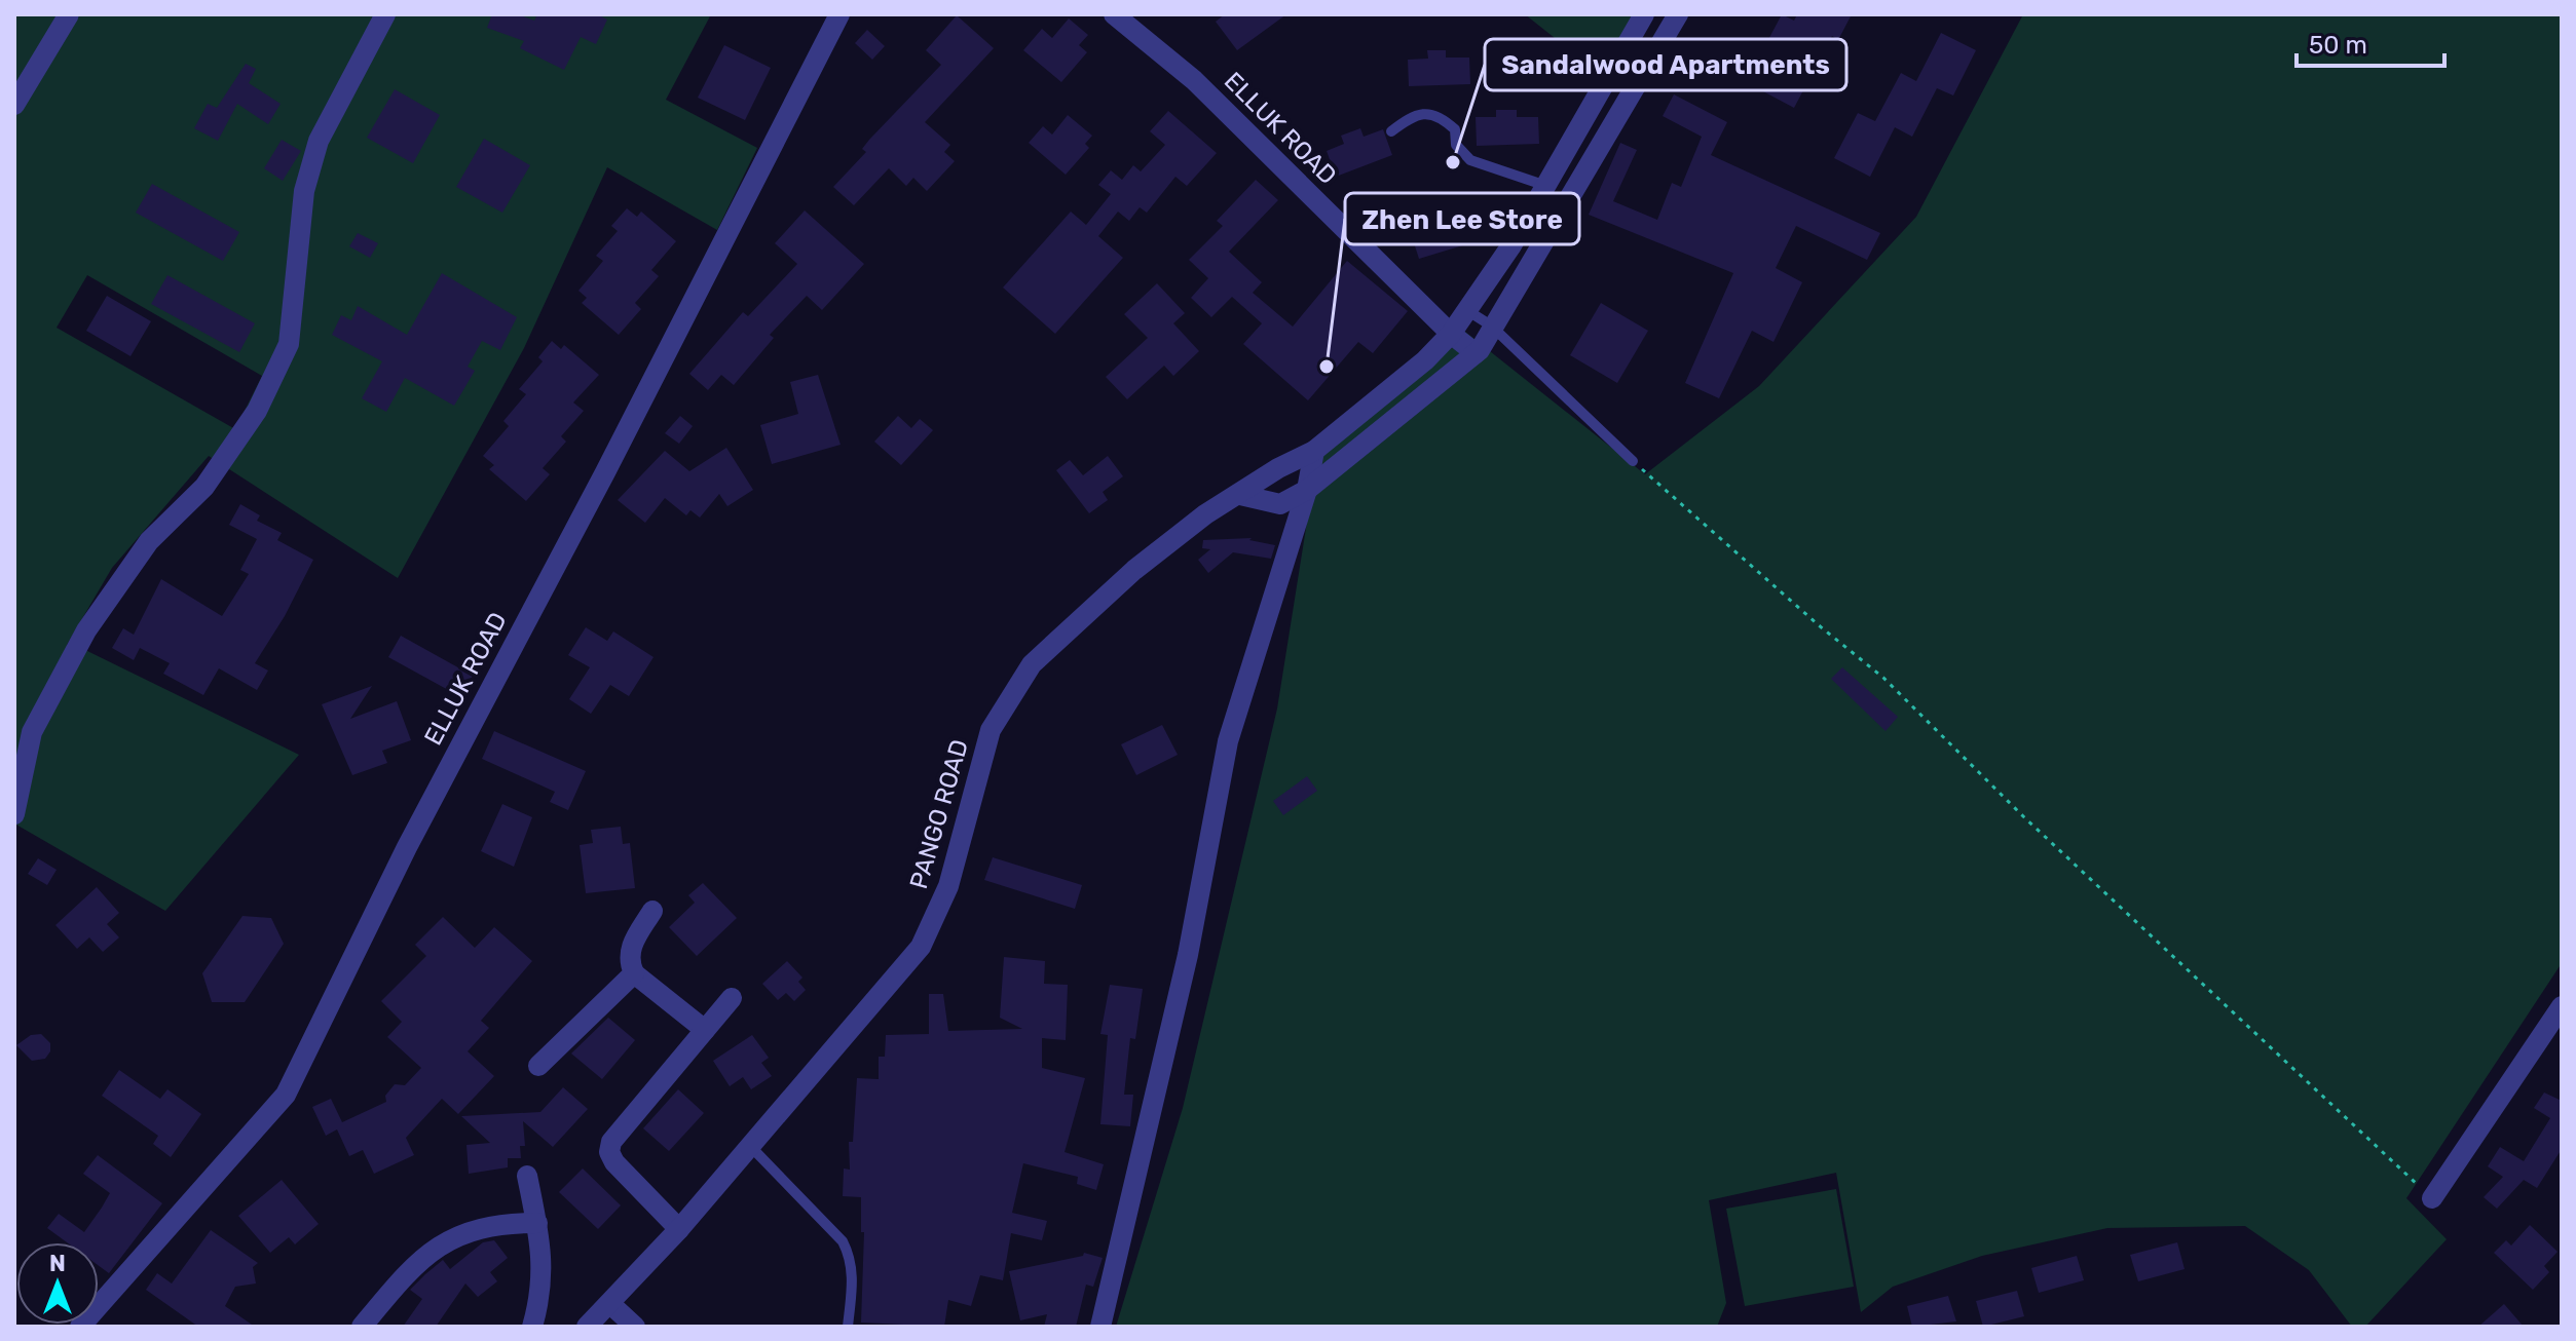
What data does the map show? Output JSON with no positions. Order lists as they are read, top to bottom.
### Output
{
  "streets": {
    "street": ["ELLUK ROAD", "PANGO ROAD"]
  },
  "crossings": [
    ["ELLUK ROAD", "PANGO ROAD"]
  ],
  "places": ["Sandalwood Apartments", "Zhen Lee Store"],
  "scale_bar": "50 m",
  "north": "top"
}
